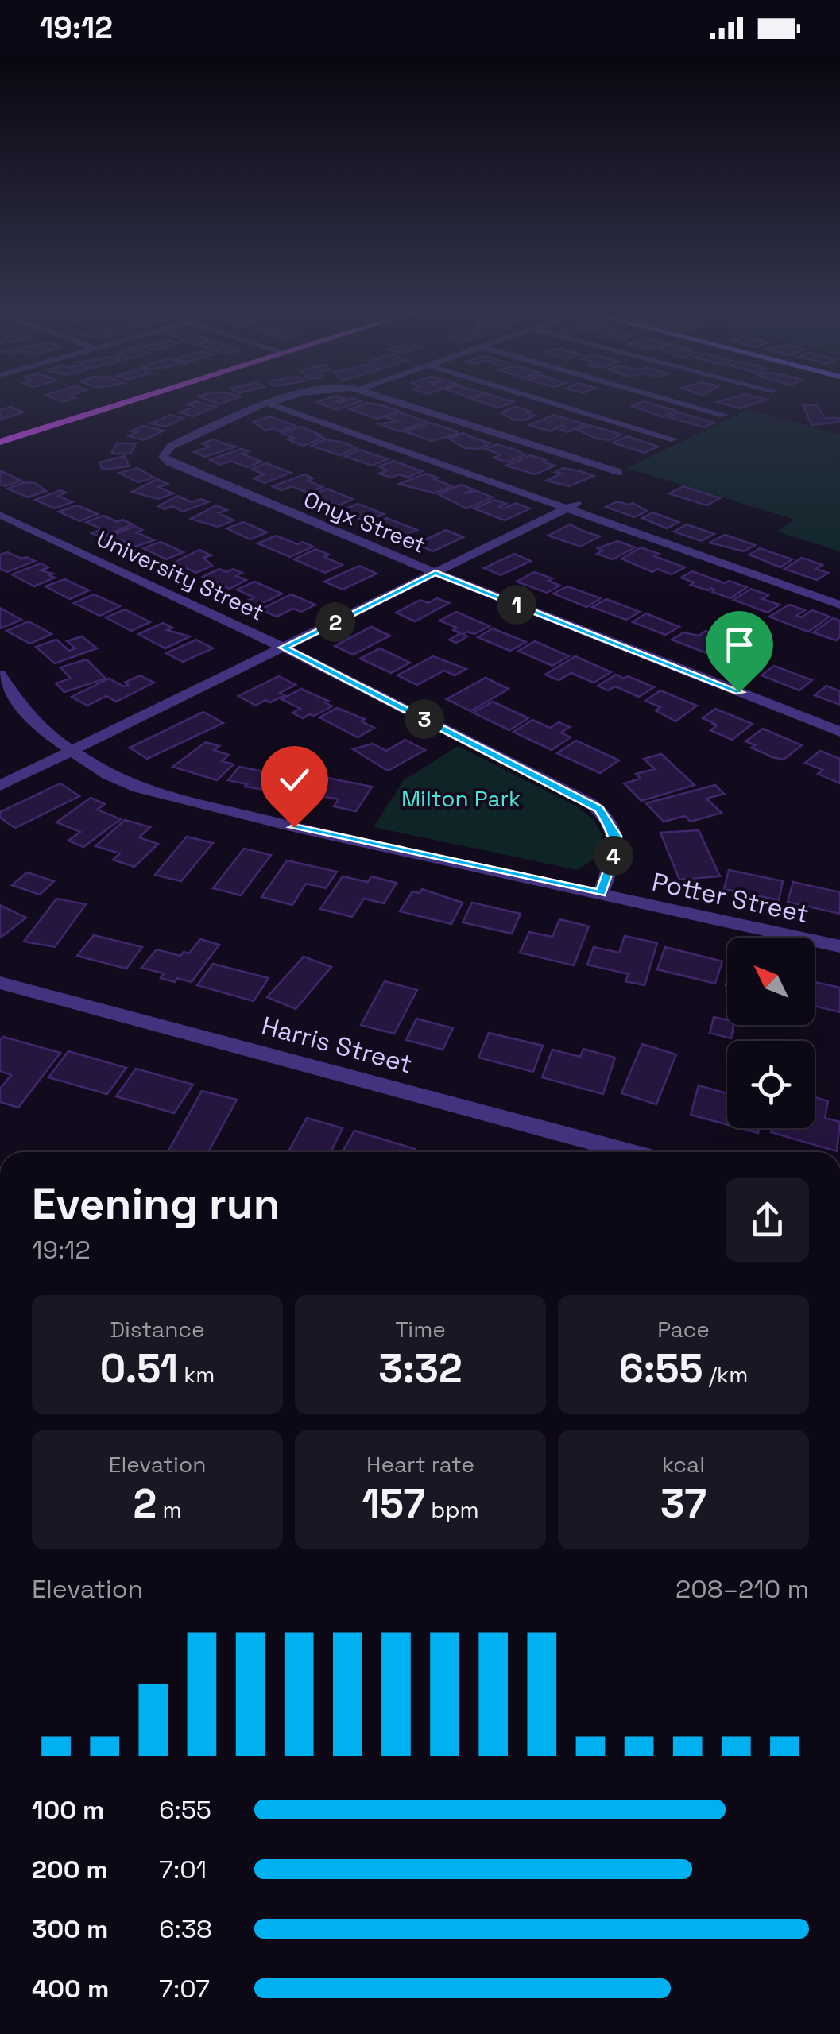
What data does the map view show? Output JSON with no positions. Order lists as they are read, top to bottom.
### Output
{
  "streets": {
    "street": [
      "Onyx Street",
      "University Street",
      "Potter Street",
      "Harris Street"
    ]
  },
  "crossings": [
    ["University Street", "Potter Street"]
  ],
  "parks": ["Milton Park"],
  "north": "top left",
  "page": {
    "status": "19:12",
    "pins": [
      "1",
      "2",
      "3",
      "4"
    ],
    "heading": ["Evening run", "19:12"],
    "stats": [
      ["Distance", "0.51 km"],
      ["Time", "3:32"],
      ["Pace", "6:55 /km"],
      ["Elevation", "2 m"],
      ["Heart rate", "157 bpm"],
      ["kcal", "37"]
    ],
    "chart": ["Elevation", "208–210 m"],
    "list": [
      {
        "name": "100 m",
        "note": "6:55"
      },
      {
        "name": "200 m",
        "note": "7:01"
      },
      {
        "name": "300 m",
        "note": "6:38"
      },
      {
        "name": "400 m",
        "note": "7:07"
      }
    ]
  }
}
